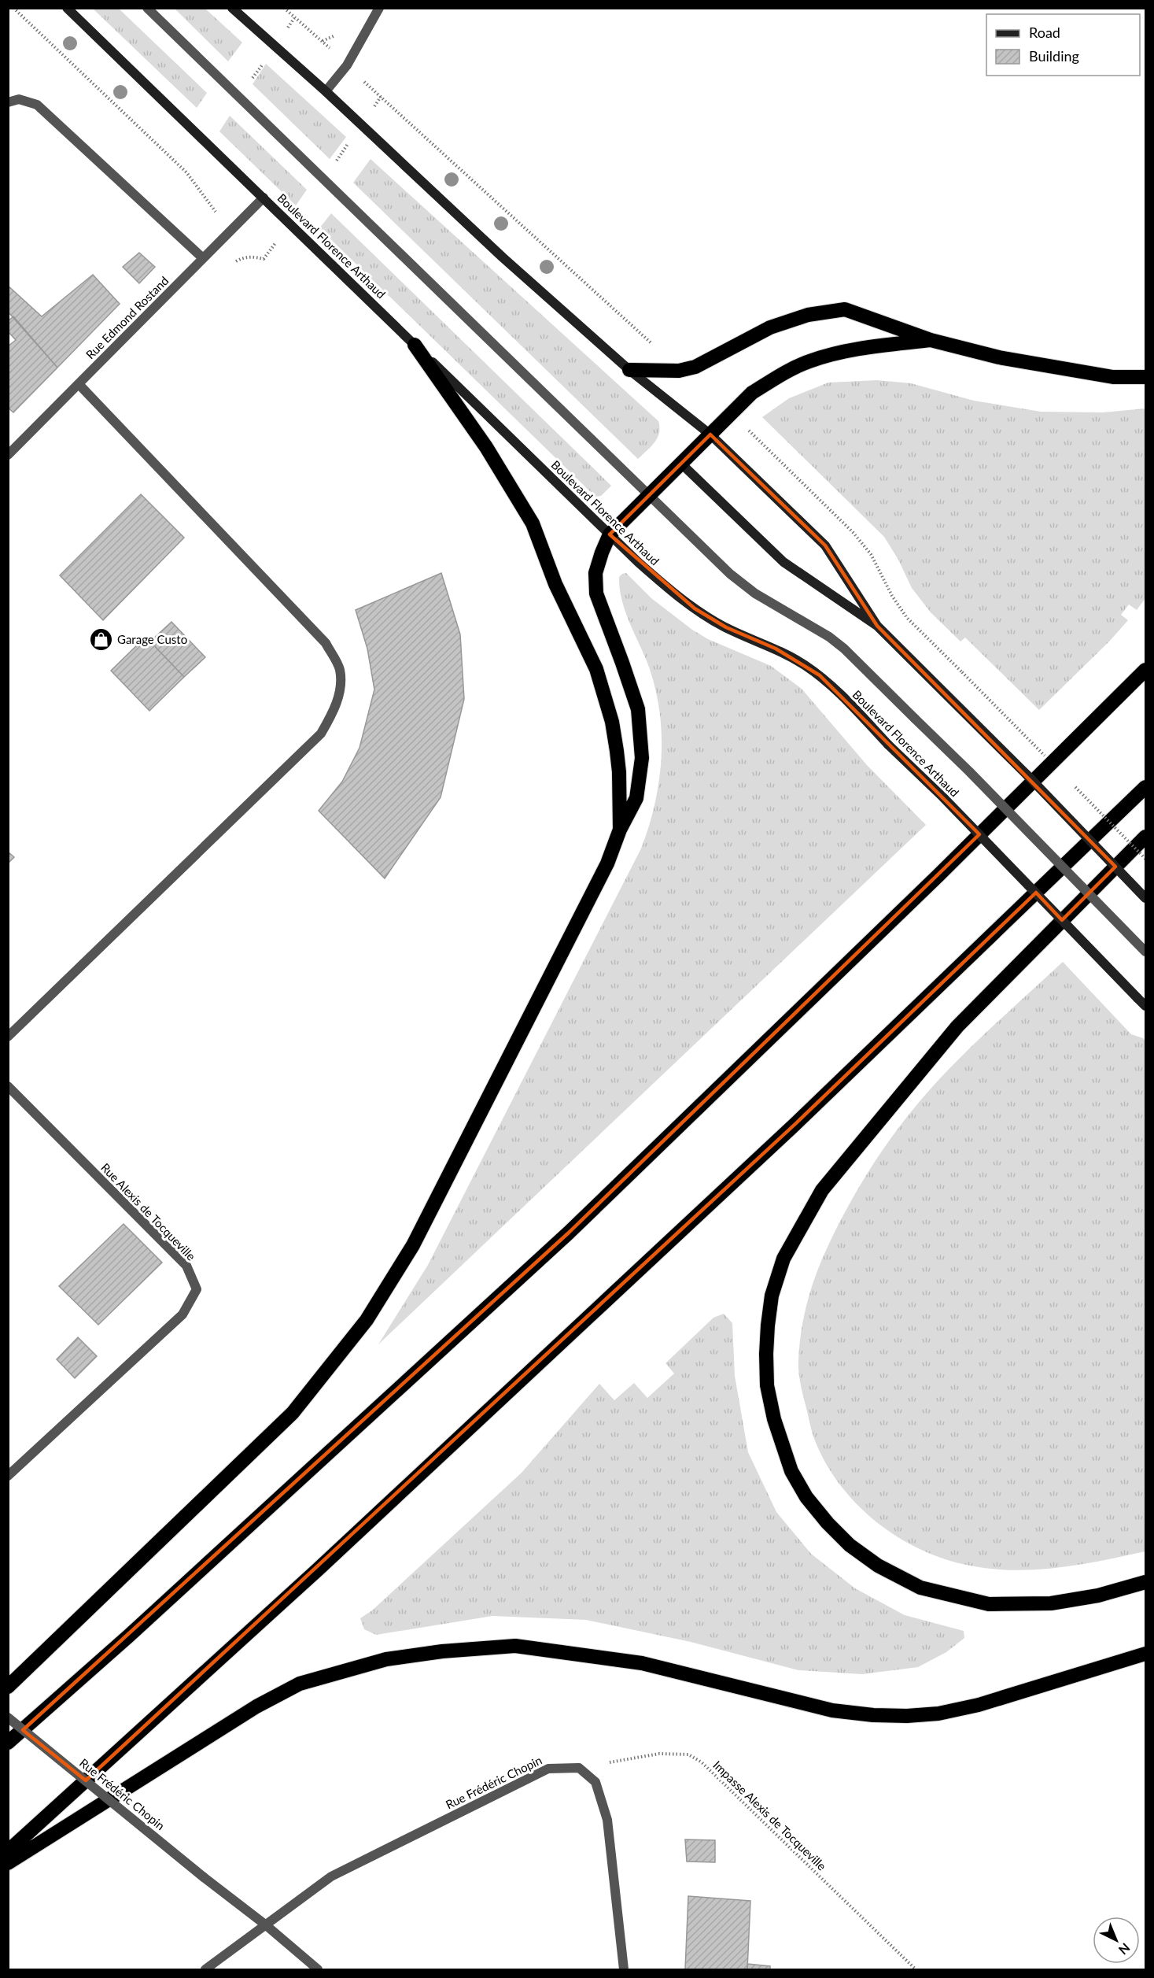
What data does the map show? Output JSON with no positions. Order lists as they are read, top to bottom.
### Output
{
  "streets": {
    "main road": ["Boulevard Florence Arthaud"],
    "street": ["Rue Edmond Rostand", "Rue Alexis de Tocqueville", "Rue Frédéric Chopin"],
    "path": ["Impasse Alexis de Tocqueville"]
  },
  "crossings": [
    ["Boulevard Florence Arthaud", "Rue Edmond Rostand"],
    ["Rue Frédéric Chopin", "Impasse Alexis de Tocqueville"]
  ],
  "places": {
    "shop": ["Garage Custo"]
  },
  "legend": ["Road", "Building"],
  "north": "bottom right"
}
